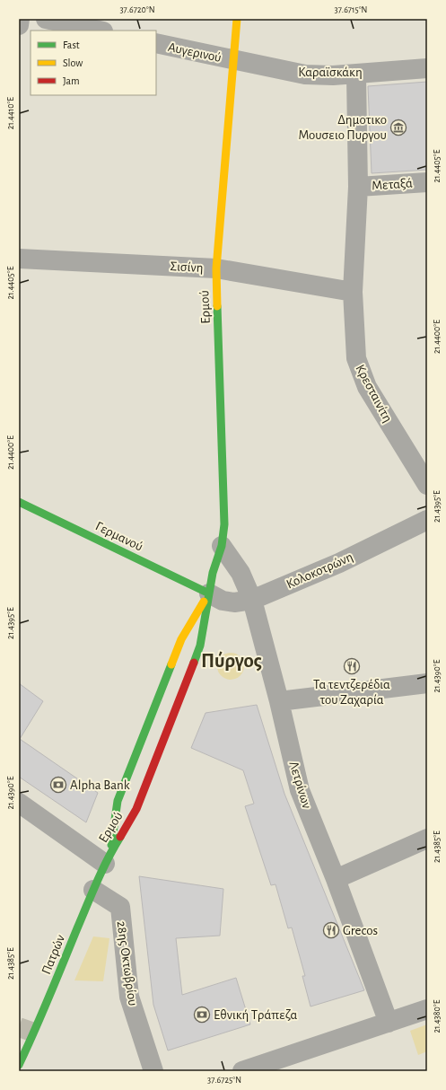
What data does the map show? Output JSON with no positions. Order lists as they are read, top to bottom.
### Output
{
  "streets": {
    "main road": ["Ερμού", "Γερμανού", "Πατρών"],
    "street": [
      "Αυγερινού",
      "Καραϊσκάκη",
      "Μεταξά",
      "Σισίνη",
      "Κρεσταινίτη",
      "Κολοκοτρώνη",
      "Λετρίνων",
      "28ης Οκτωβρίου"
    ]
  },
  "crossings": [
    ["Αυγερινού", "Καραϊσκάκη"],
    ["Αυγερινού", "Ερμού"],
    ["Καραϊσκάκη", "Ερμού"],
    ["Μεταξά", "Κρεσταινίτη"],
    ["Σισίνη", "Ερμού"],
    ["Σισίνη", "Κρεσταινίτη"],
    ["Ερμού", "Γερμανού"],
    ["Ερμού", "Κολοκοτρώνη"],
    ["Ερμού", "Λετρίνων"],
    ["Ερμού", "Πατρών"],
    ["Γερμανού", "Κολοκοτρώνη"],
    ["Κολοκοτρώνη", "Λετρίνων"],
    ["Πατρών", "28ης Οκτωβρίου"]
  ],
  "districts": ["Πύργος"],
  "places": {
    "museum": ["Δημοτικο Μουσειο Πυργου"],
    "restaurant": ["Τα τεντζερέδια του Ζαχαρία", "Grecos"],
    "bank": ["Alpha Bank", "Εθνική Τράπεζα"]
  },
  "legend": ["Fast", "Slow", "Jam"],
  "coordinates": [
    "37.6720°N",
    "37.6715°N",
    "21.4410°E",
    "21.4405°E",
    "21.4400°E",
    "21.4395°E",
    "21.4390°E",
    "21.4385°E",
    "21.4380°E",
    "37.6725°N"
  ]
}
